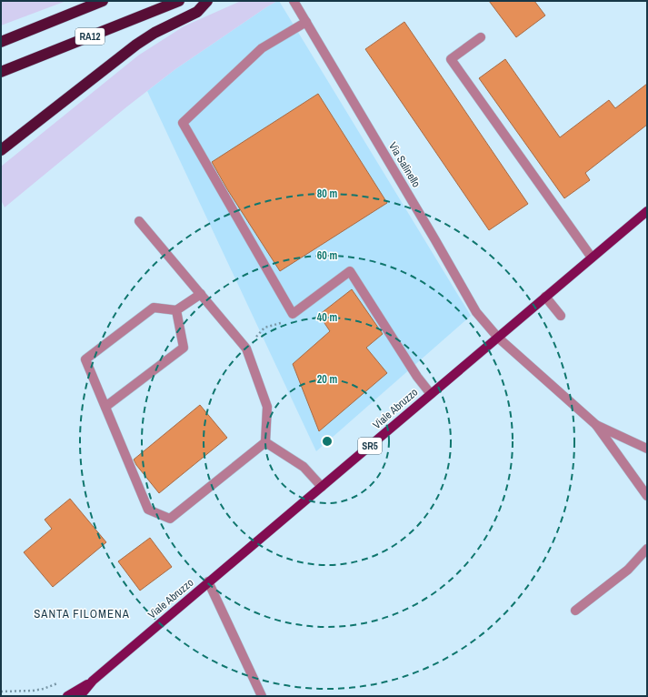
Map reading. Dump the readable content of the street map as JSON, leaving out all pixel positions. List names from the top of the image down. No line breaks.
{"streets":{"highway":["RA12"],"main road":["Viale Abruzzo","SR5"],"street":["Via Salinello"]},"crossings":[["Via Salinello","Viale Abruzzo"]],"districts":["SANTA FILOMENA"],"rings":["80 m","60 m","40 m","20 m"]}
